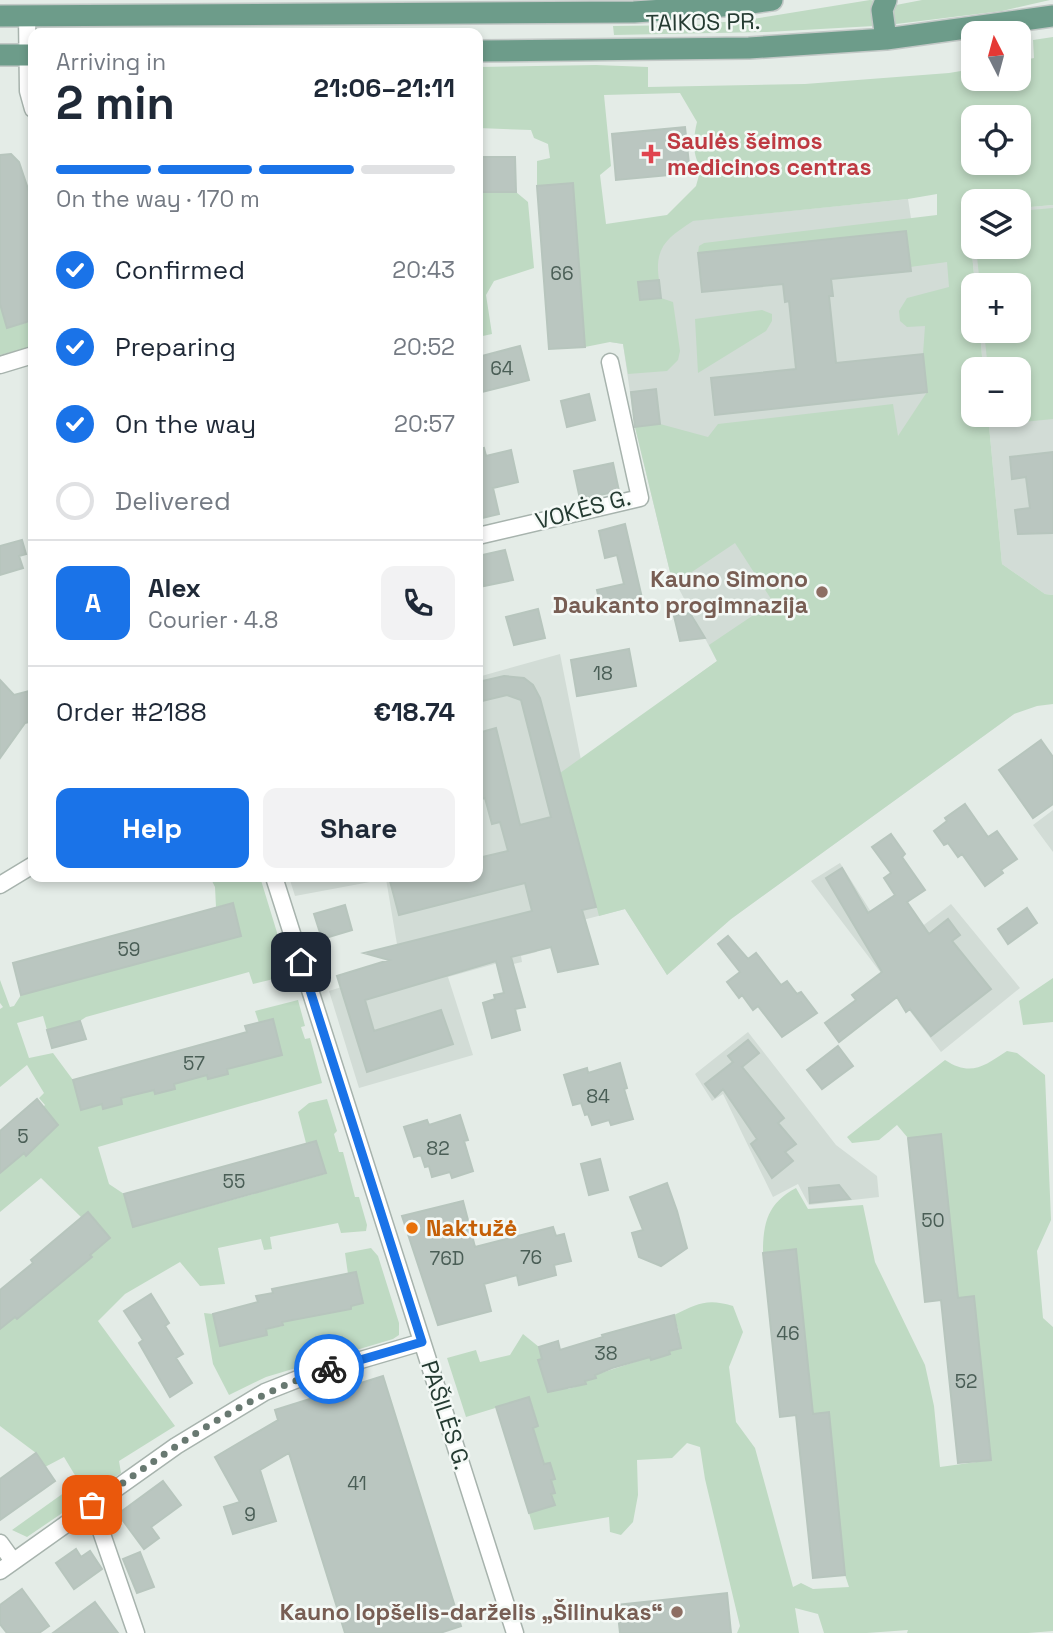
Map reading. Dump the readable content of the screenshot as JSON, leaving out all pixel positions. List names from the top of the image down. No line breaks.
{"streets":{"main road":["TAIKOS PR."],"street":["VOKĖS G.","PAŠILĖS G."]},"places":{"health":["Saulės šeimos medicinos centras"],"other":["Kauno Simono Daukanto progimnazija","Naktužė","Kauno lopšelis-darželis „Šilinukas“"]},"house_numbers":["66","64","18","59","57","84","5","82","55","50","76","76D","46","38","52","41","9"],"north":"top","page":{"map_buttons":["+","−"],"heading":["2 min","Arriving in","21:06–21:11"],"panel":["Alex","Courier · 4.8","Order #2188","€18.74"],"bar":"On the way · 170 m","list":[["Confirmed","20:43"],["Preparing","20:52"],["On the way","20:57"],"Delivered"],"round":"A","buttons":["Help","Share"]}}
